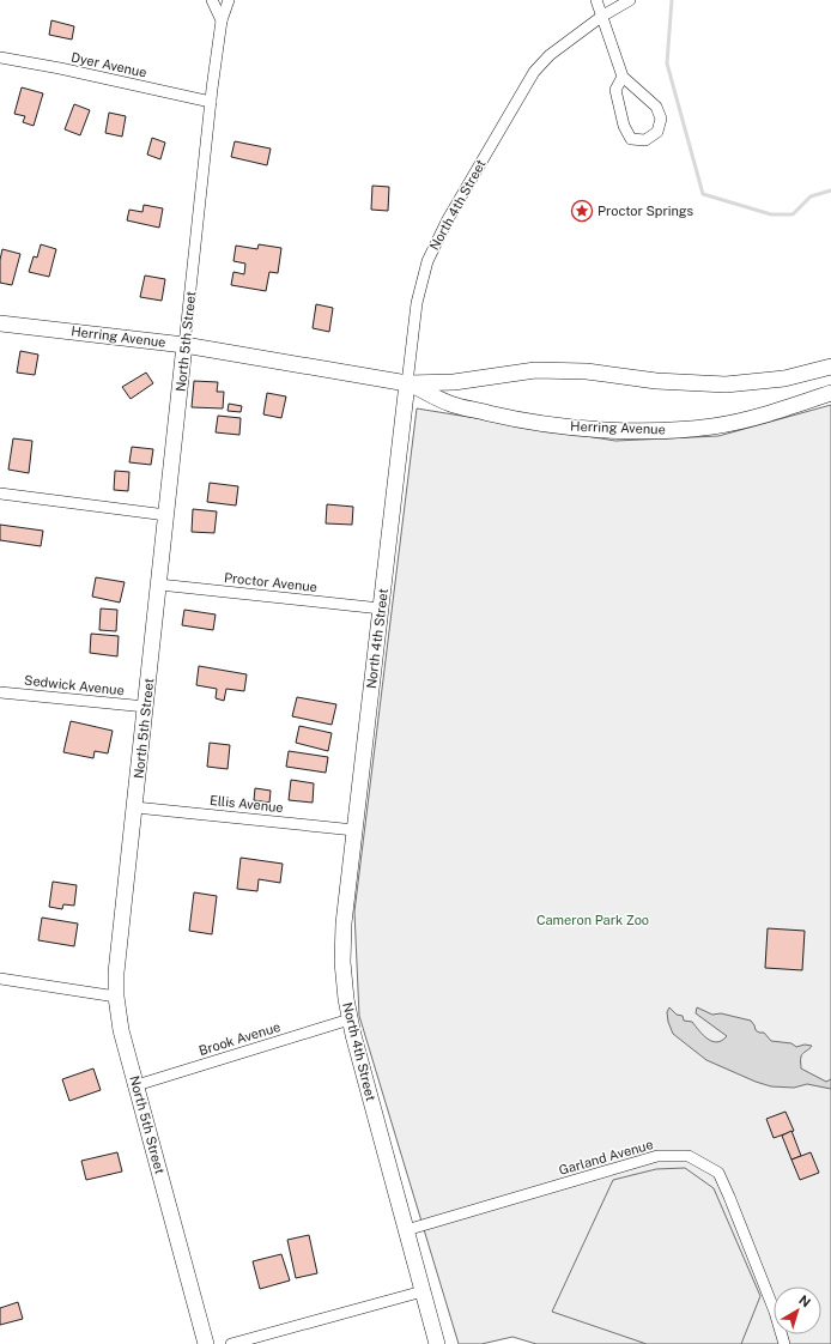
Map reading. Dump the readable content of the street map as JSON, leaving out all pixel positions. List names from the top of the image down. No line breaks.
{"streets":{"main road":["North 4th Street","Herring Avenue","North 5th Street"],"street":["Dyer Avenue","Proctor Avenue","Sedwick Avenue","Ellis Avenue","Brook Avenue","Garland Avenue"]},"crossings":[["Dyer Avenue","North 5th Street"],["North 4th Street","Herring Avenue"],["North 4th Street","Proctor Avenue"],["North 4th Street","Ellis Avenue"],["North 4th Street","Brook Avenue"],["North 4th Street","Garland Avenue"],["Herring Avenue","North 5th Street"],["North 5th Street","Proctor Avenue"],["North 5th Street","Sedwick Avenue"],["North 5th Street","Ellis Avenue"],["North 5th Street","Brook Avenue"]],"parks":["Cameron Park Zoo"],"places":{"place":["Proctor Springs"]},"north":"top right"}
